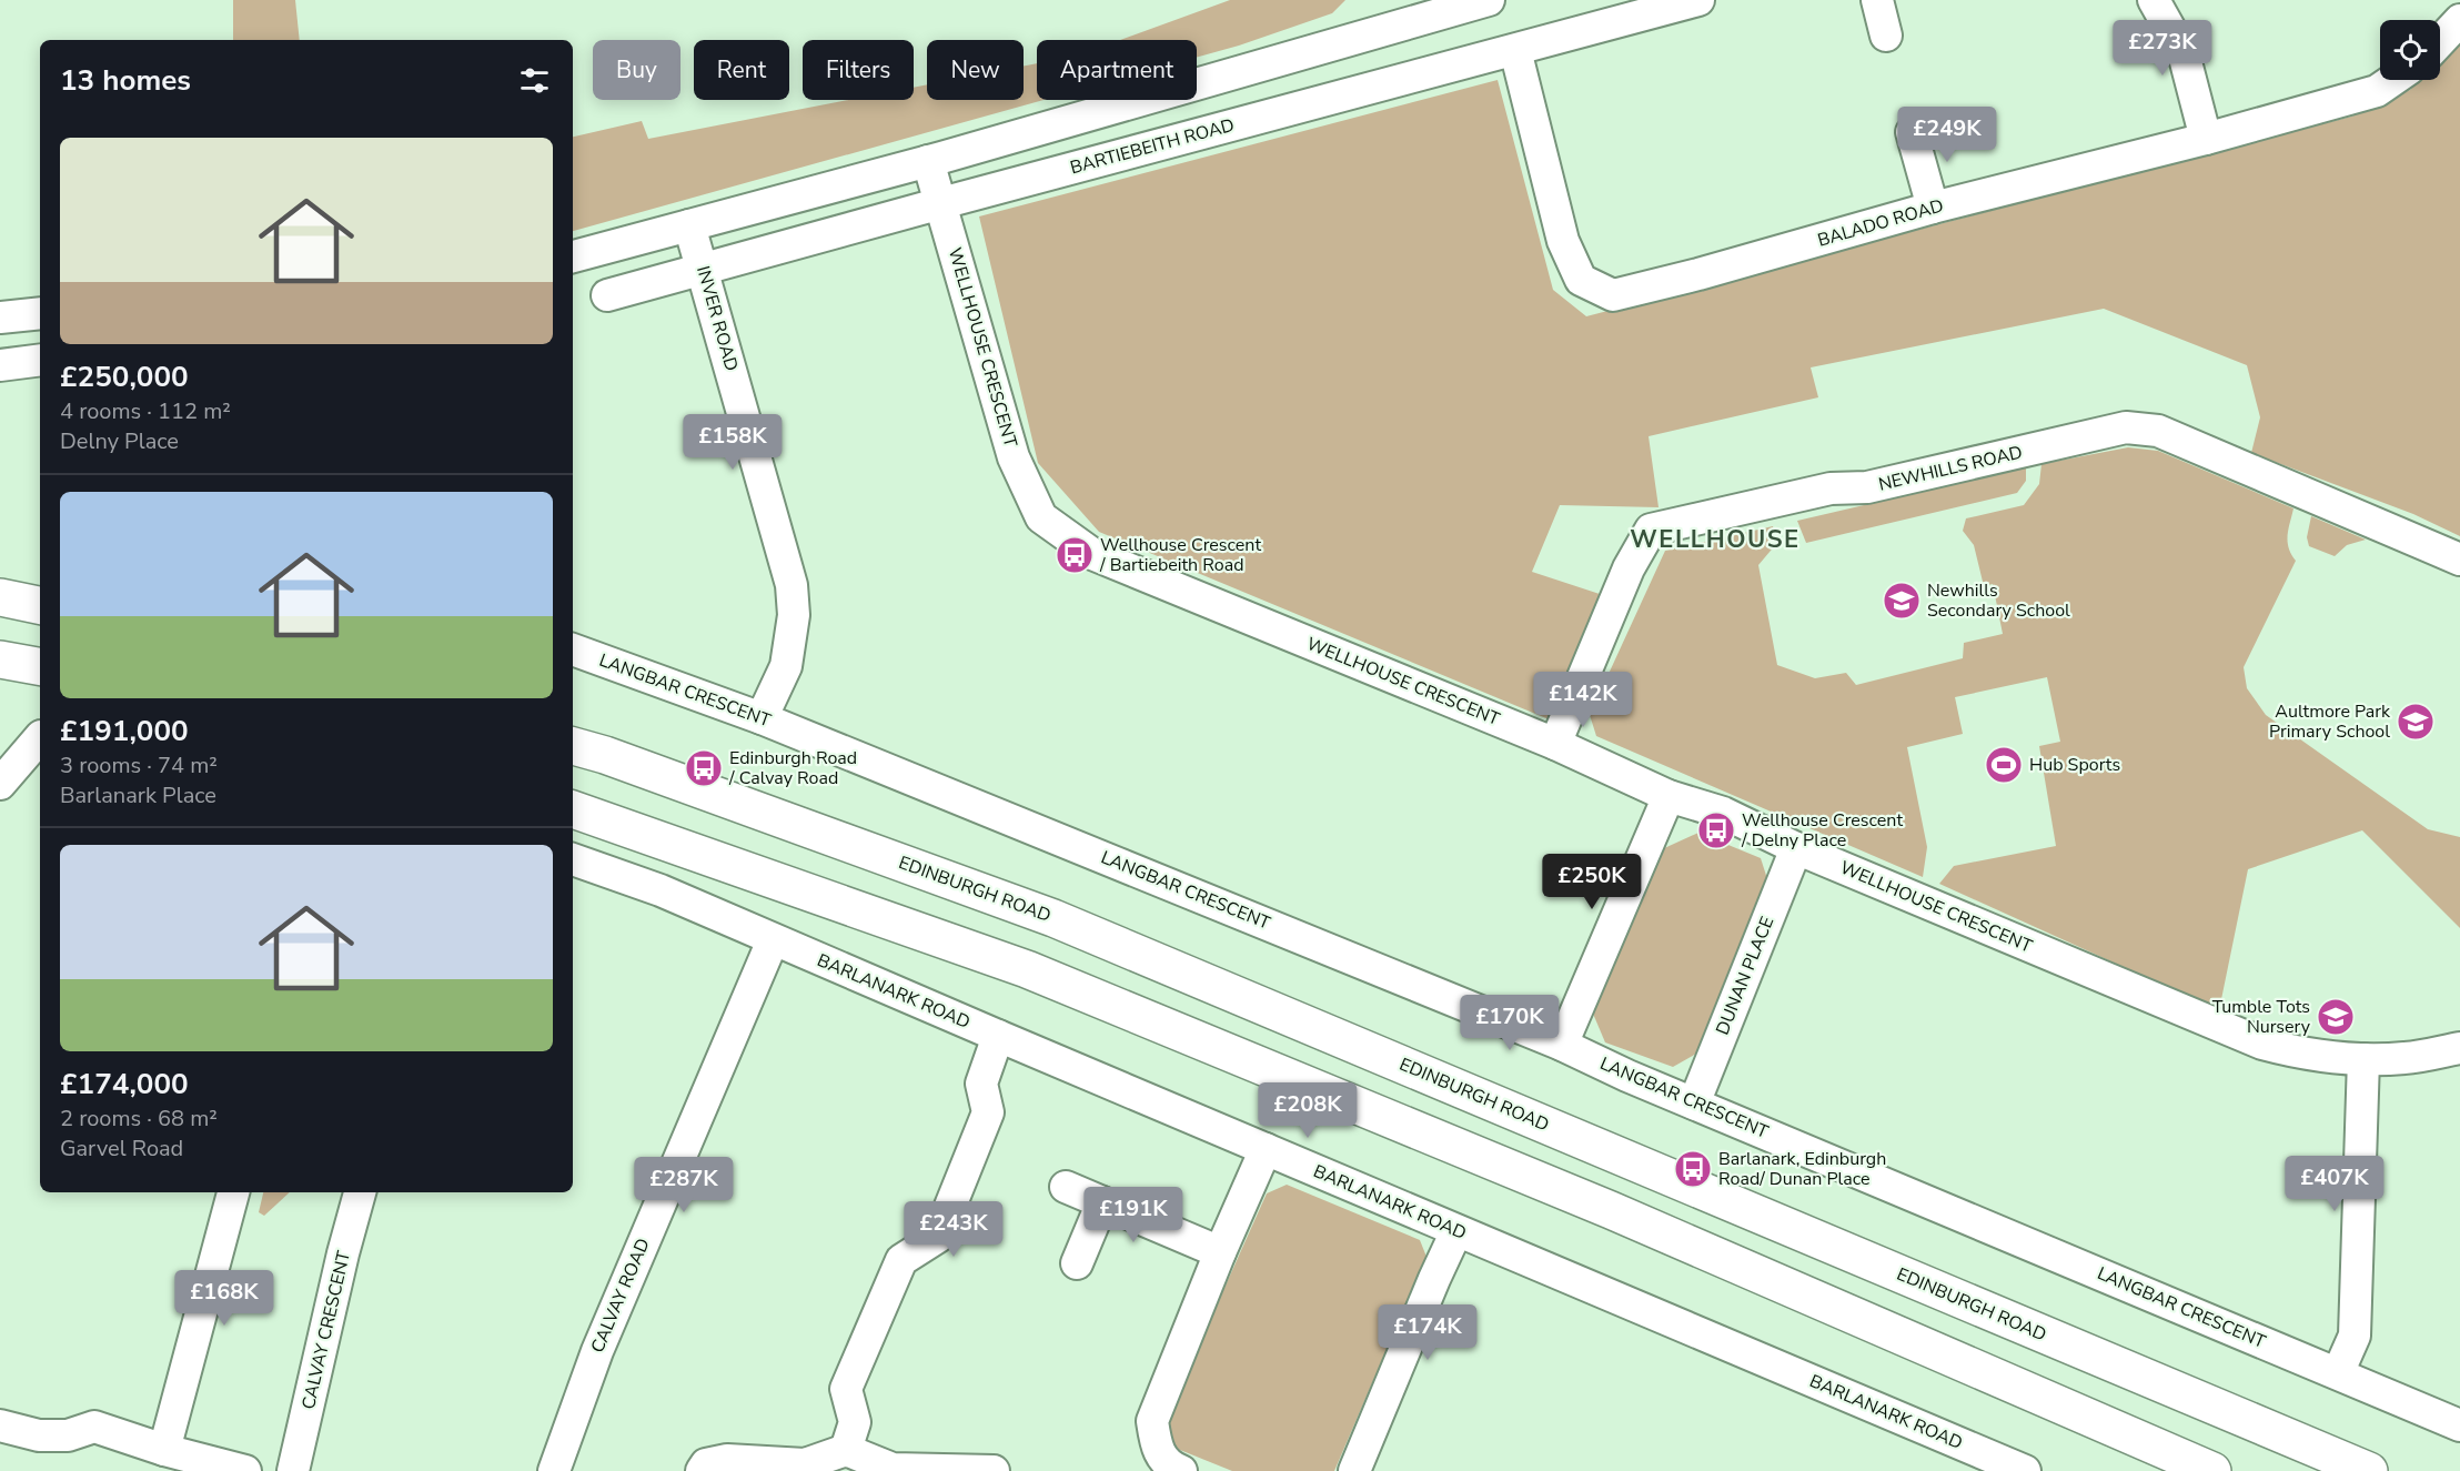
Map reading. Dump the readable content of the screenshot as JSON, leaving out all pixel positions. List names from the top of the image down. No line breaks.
{"streets":{"main road":["EDINBURGH ROAD"],"street":["BARTIEBEITH ROAD","BALADO ROAD","INVER ROAD","WELLHOUSE CRESCENT","NEWHILLS ROAD","LANGBAR CRESCENT","DUNAN PLACE","BARLANARK ROAD","CALVAY ROAD","CALVAY CRESCENT"]},"crossings":[["BARTIEBEITH ROAD","BALADO ROAD"],["BARTIEBEITH ROAD","INVER ROAD"],["BARTIEBEITH ROAD","WELLHOUSE CRESCENT"],["INVER ROAD","LANGBAR CRESCENT"],["WELLHOUSE CRESCENT","NEWHILLS ROAD"],["WELLHOUSE CRESCENT","DUNAN PLACE"],["LANGBAR CRESCENT","DUNAN PLACE"],["BARLANARK ROAD","CALVAY ROAD"]],"districts":["WELLHOUSE"],"places":{"bus stop":["Wellhouse Crescent / Bartiebeith Road","Edinburgh Road / Calvay Road","Wellhouse Crescent / Delny Place","Barlanark, Edinburgh Road/ Dunan Place"],"school or university":["Newhills Secondary School","Aultmore Park Primary School","Tumble Tots Nursery"],"sports":["Hub Sports"]},"page":{"price":["£273K","£249K","£158K","£142K","£250K","£170K","£208K","£407K","£287K","£191K","£243K","£168K","£174K"],"chip":["Buy","Rent","Filters","New","Apartment"],"heading":"13 homes","list":[{"name":"£250,000","note":"4 rooms · 112 m² · Delny Place"},{"name":"£191,000","note":"3 rooms · 74 m² · Barlanark Place"},{"name":"£174,000","note":"2 rooms · 68 m² · Garvel Road"}]}}
